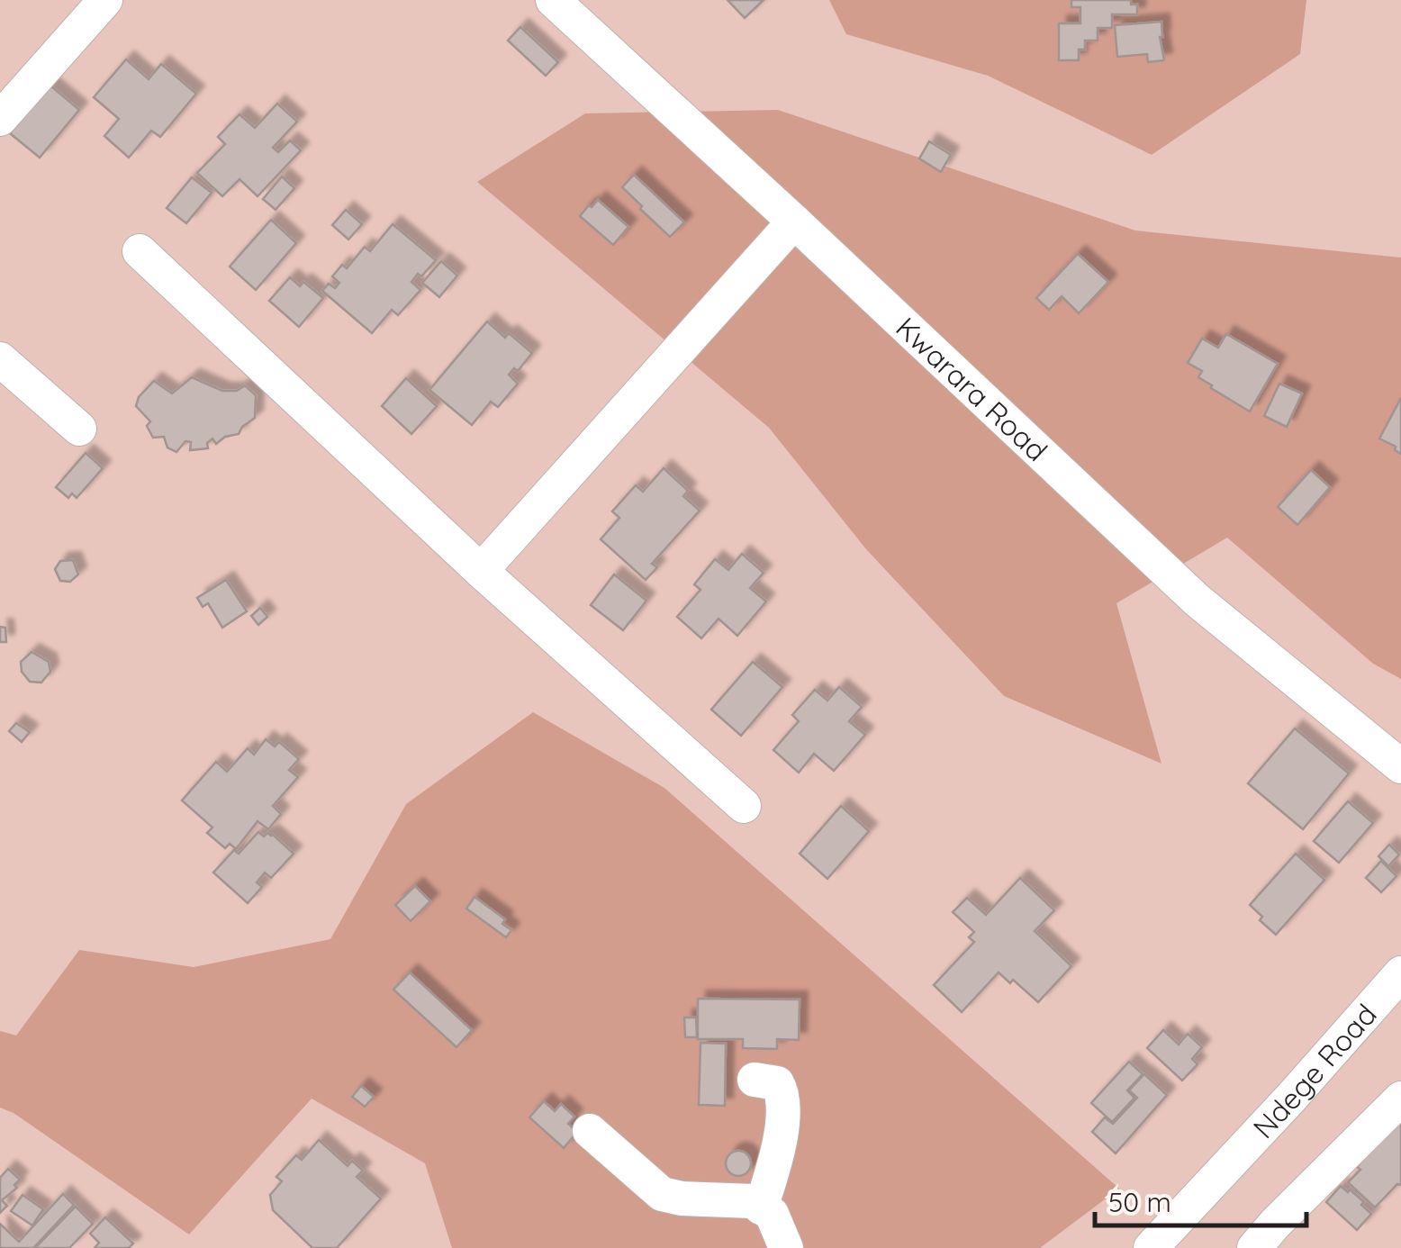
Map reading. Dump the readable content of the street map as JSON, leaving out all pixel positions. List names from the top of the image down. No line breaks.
{"streets":{"street":["Kwarara Road","Ndege Road"]},"scale_bar":"50 m"}
